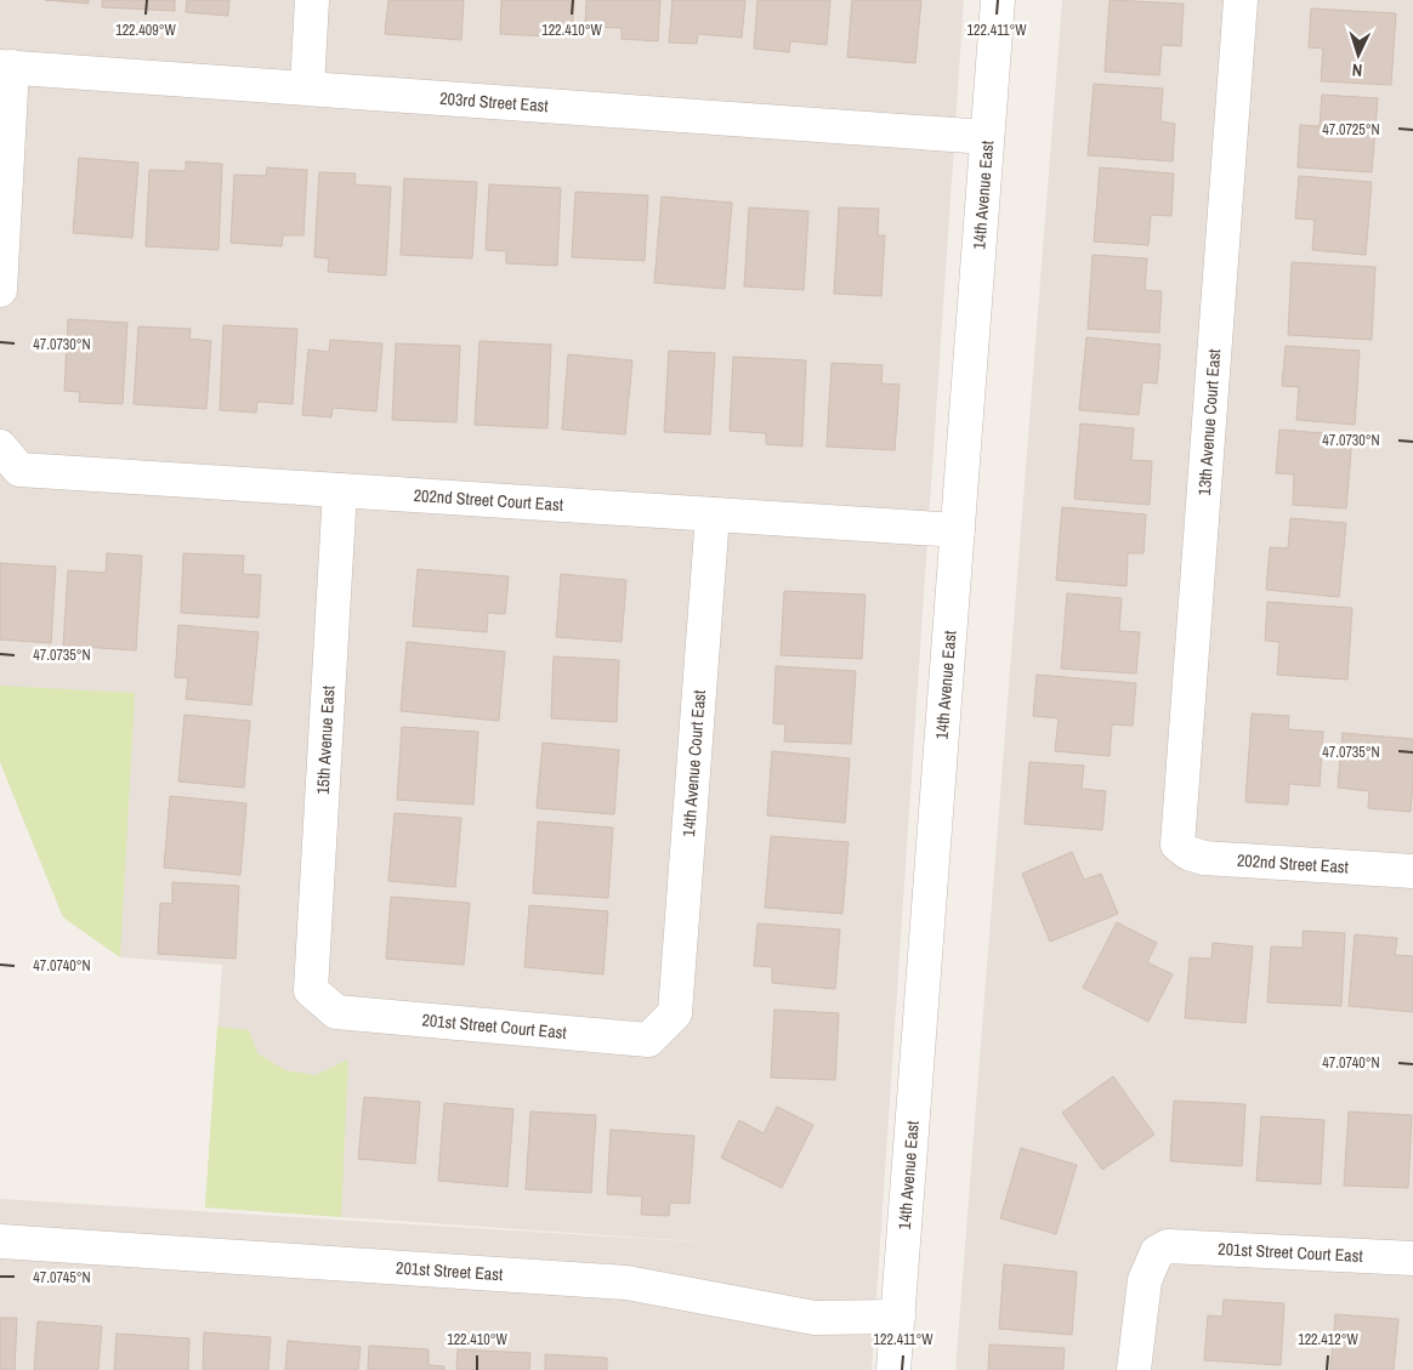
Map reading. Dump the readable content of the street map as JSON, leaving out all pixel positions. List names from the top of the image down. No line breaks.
{"streets":{"street":["203rd Street East","14th Avenue East","13th Avenue Court East","202nd Street Court East","15th Avenue East","14th Avenue Court East","202nd Street East","201st Street Court East","201st Street East"]},"crossings":[["203rd Street East","14th Avenue East"],["14th Avenue East","202nd Street Court East"],["14th Avenue East","201st Street East"],["13th Avenue Court East","202nd Street East"],["202nd Street Court East","15th Avenue East"],["202nd Street Court East","14th Avenue Court East"],["15th Avenue East","201st Street Court East"],["14th Avenue Court East","201st Street Court East"]],"north":"bottom","coordinates":["122.409°W","122.410°W","122.411°W","47.0725°N","47.0730°N","47.0735°N","47.0740°N","47.0745°N","122.412°W"]}
